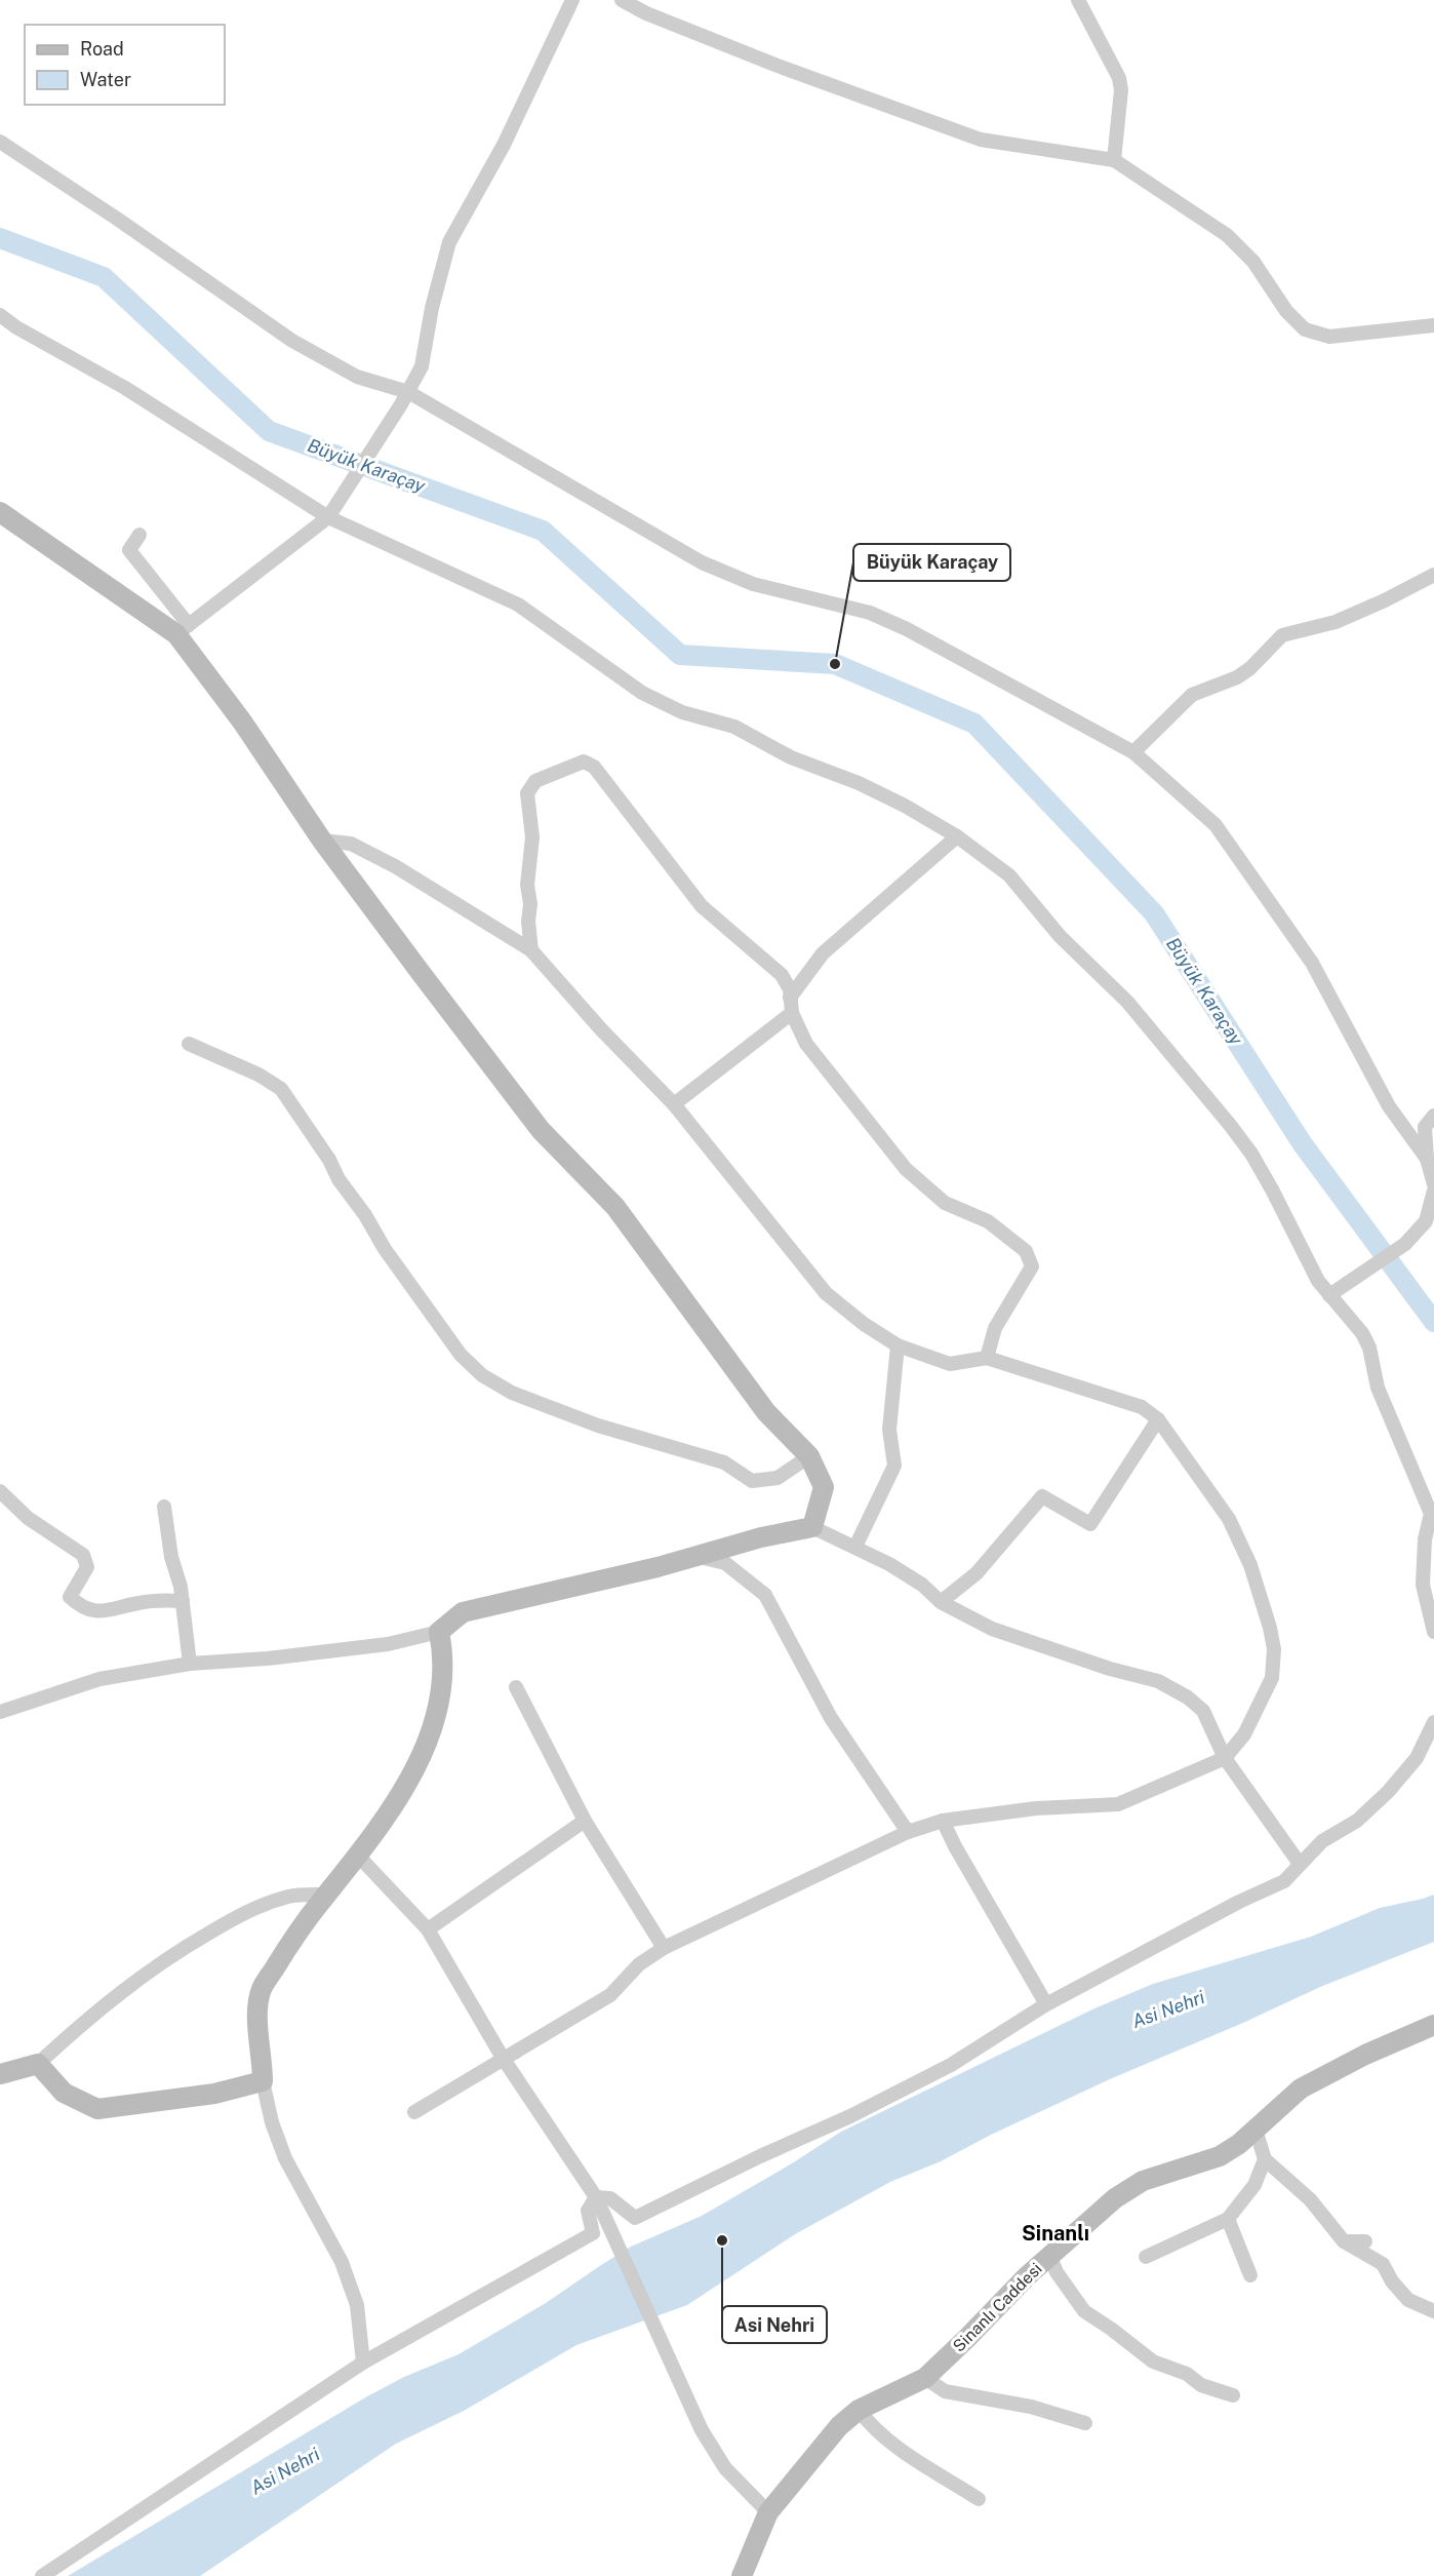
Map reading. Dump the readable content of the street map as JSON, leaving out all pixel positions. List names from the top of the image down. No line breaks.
{"streets":{"street":["Sinanlı Caddesi"]},"districts":["Sinanlı"],"water":["Büyük Karaçay","Asi Nehri"],"places":["Büyük Karaçay","Asi Nehri"],"legend":["Road","Water"]}
